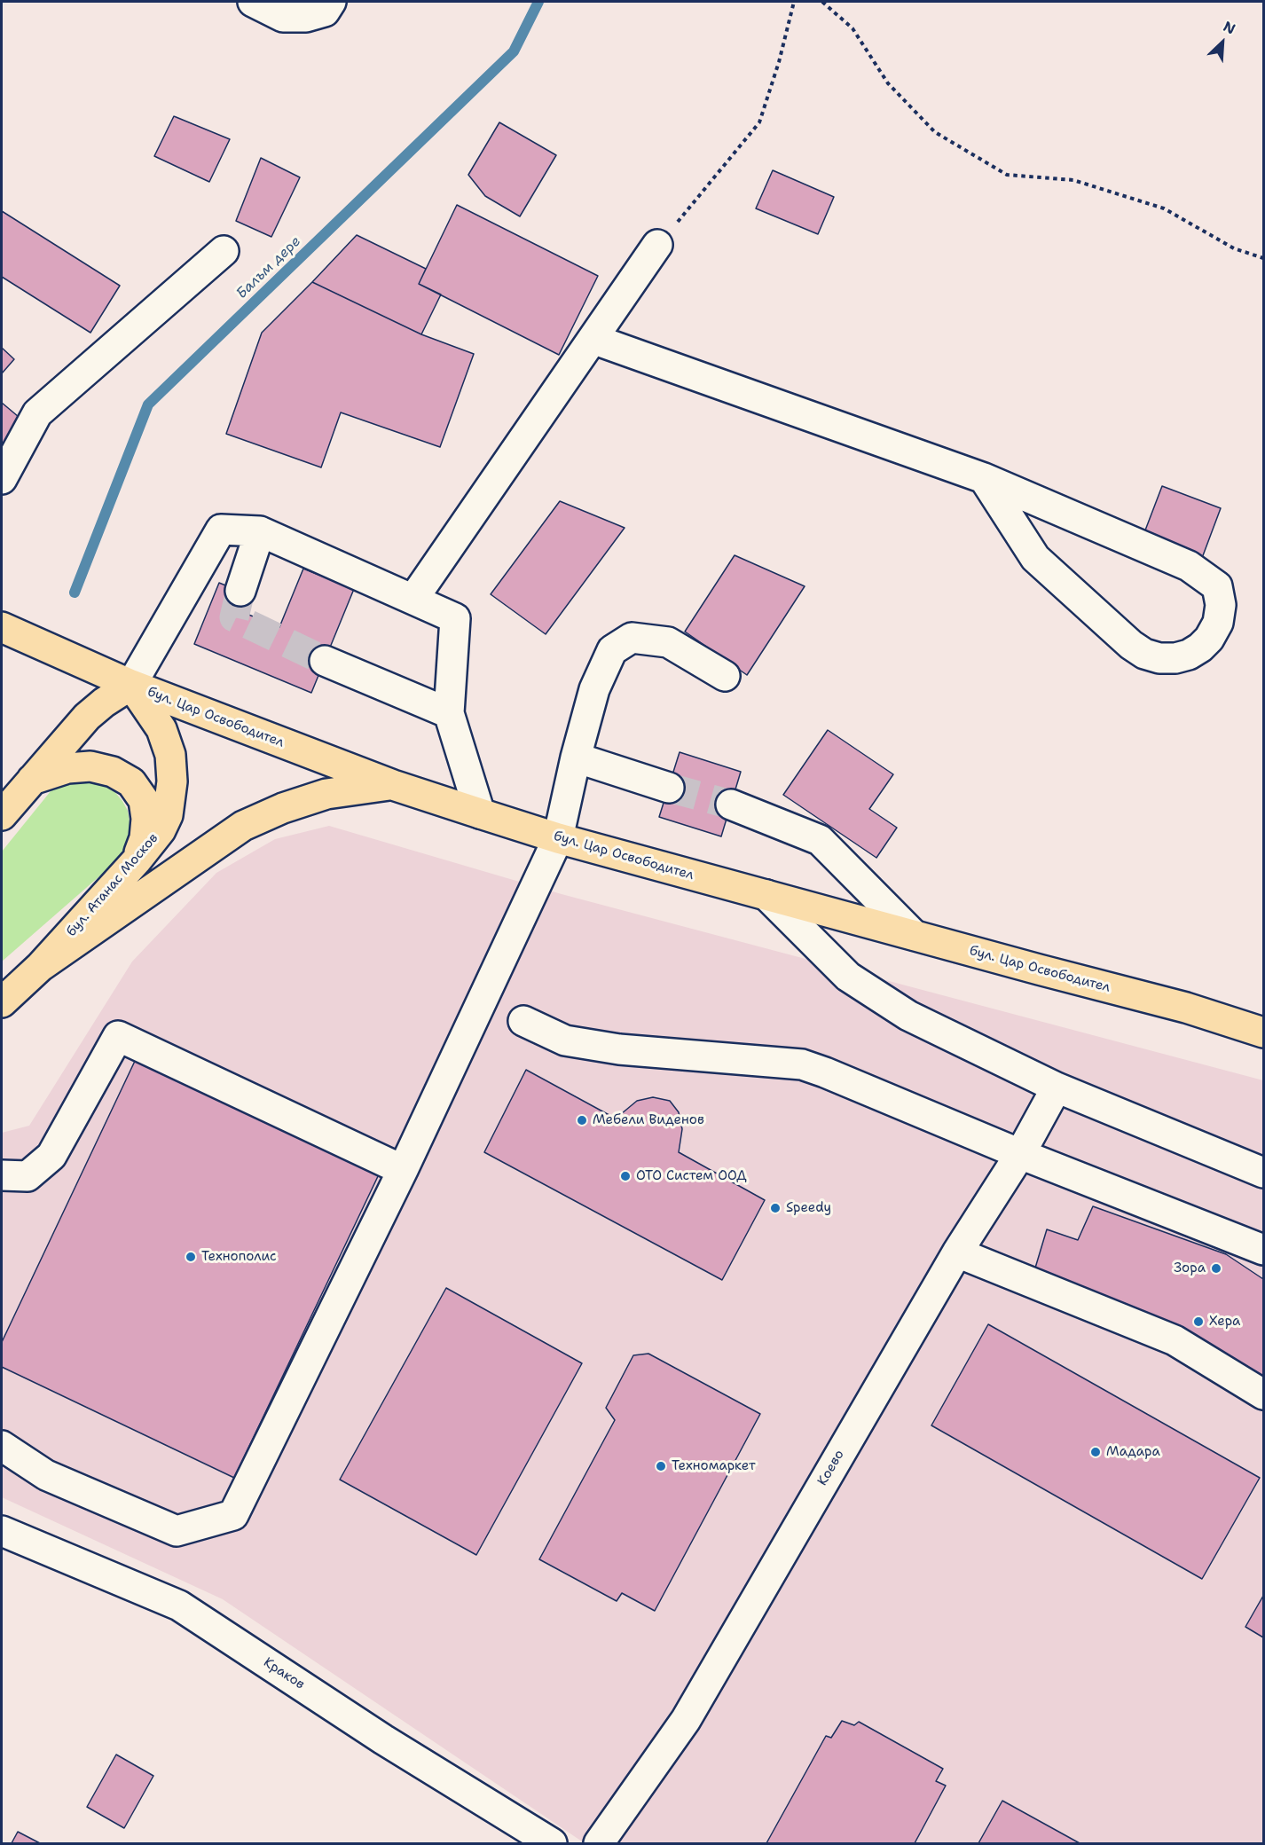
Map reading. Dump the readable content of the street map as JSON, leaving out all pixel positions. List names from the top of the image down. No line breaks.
{"streets":{"main road":["бул. Цар Освободител","бул. Атанас Москов"],"street":["Коево","Краков"]},"crossings":[["бул. Цар Освободител","бул. Атанас Москов"]],"water":["Балъм дере"],"places":["Мебели Виденов","ОТО Систем ООД","Speedy","Технополис","Зора","Хера","Мадара","Техномаркет"],"north":"top right"}
